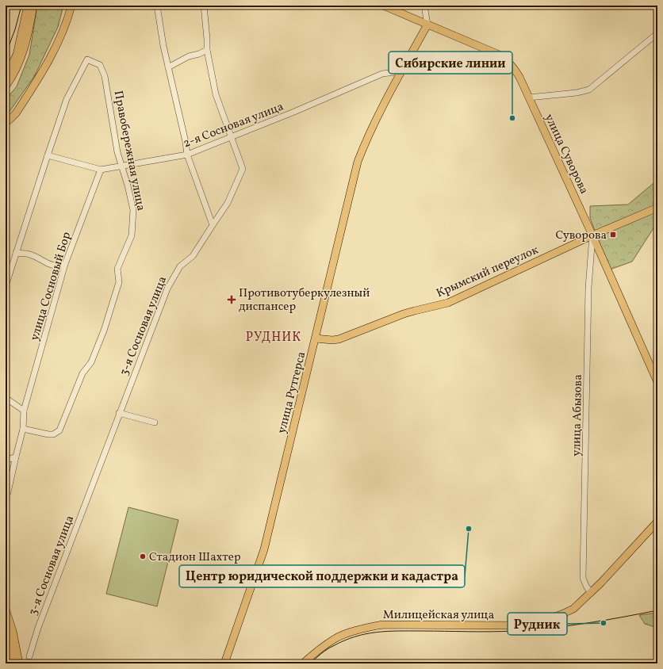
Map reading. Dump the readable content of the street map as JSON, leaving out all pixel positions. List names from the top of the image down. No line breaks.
{"streets":{"main road":["улица Суворова","Крымский переулок","улица Рутгерса","Милицейская улица"],"street":["2-я Сосновая улица","Правобережная улица","улица Сосновый Бор","3-я Сосновая улица","улица Абызова"]},"crossings":[["2-я Сосновая улица","Правобережная улица"],["2-я Сосновая улица","улица Сосновый Бор"],["2-я Сосновая улица","3-я Сосновая улица"],["2-я Сосновая улица","улица Рутгерса"],["Правобережная улица","улица Сосновый Бор"],["улица Суворова","Крымский переулок"],["улица Суворова","улица Рутгерса"],["улица Суворова","улица Абызова"],["Крымский переулок","улица Рутгерса"],["Крымский переулок","улица Абызова"],["улица Абызова","Милицейская улица"]],"districts":["РУДНИК"],"places":{"other":["Сибирские линии","Центр юридической поддержки и кадастра","Стадион Шахтер","Рудник"],"transit":["Суворова"],"health":["Противотуберкулезный диспансер"]}}
